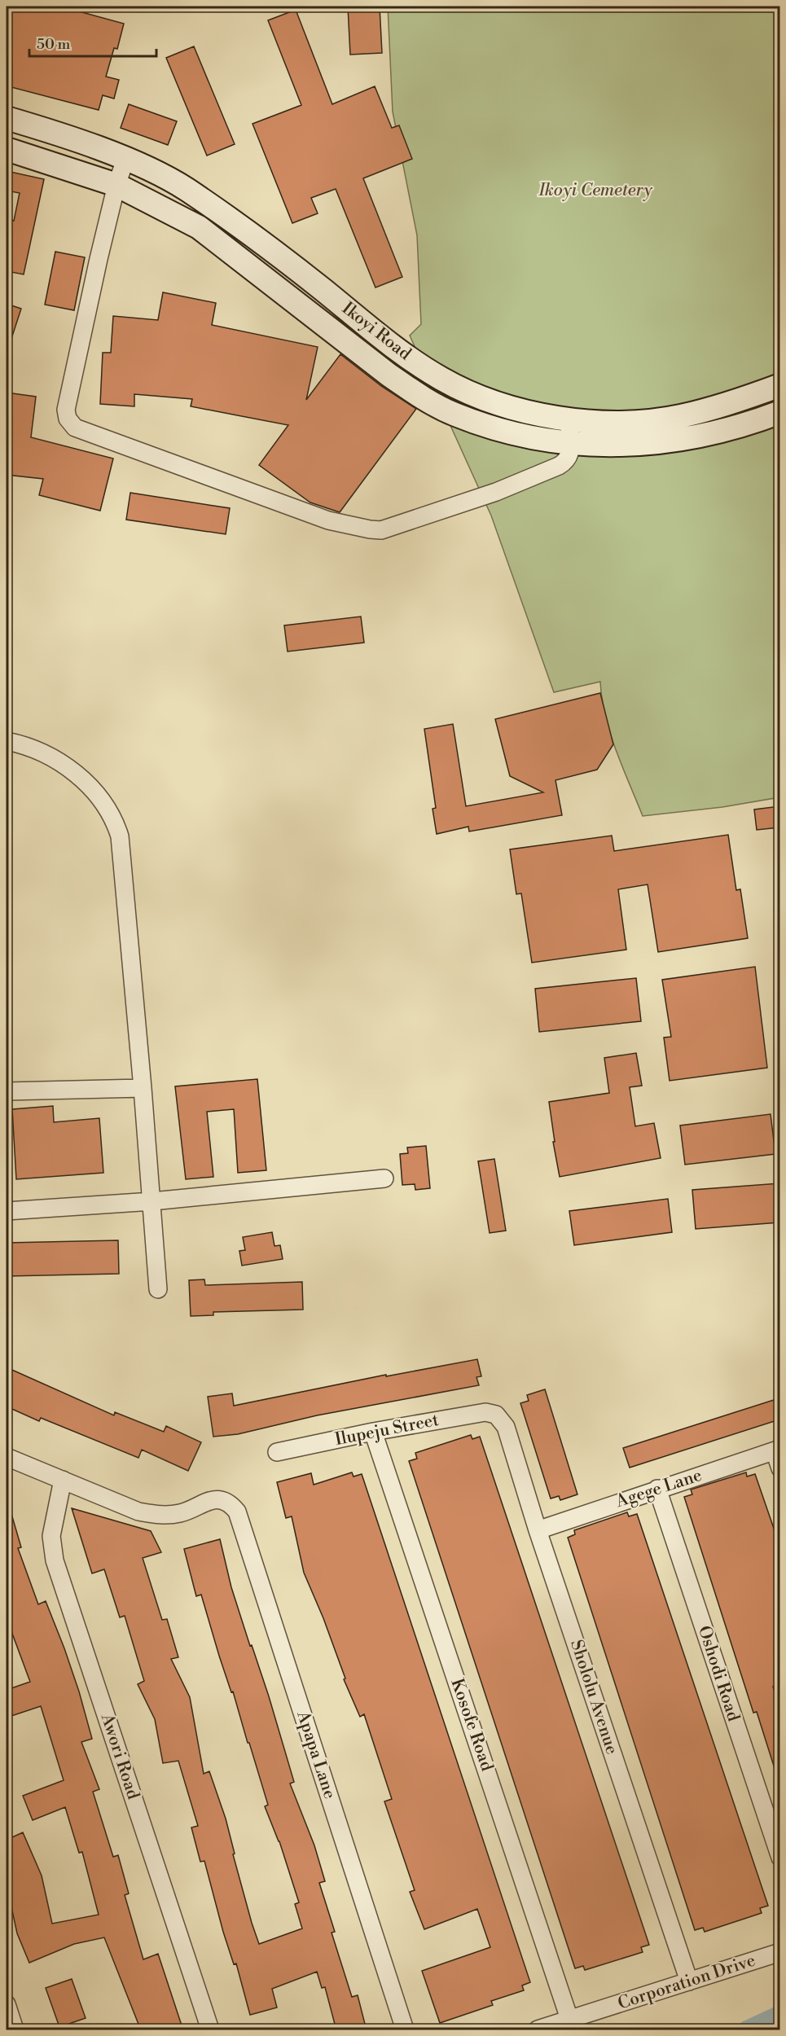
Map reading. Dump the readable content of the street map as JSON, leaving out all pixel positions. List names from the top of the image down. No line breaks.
{"streets":{"main road":["Ikoyi Road"],"street":["Ilupeju Street","Agege Lane","Oshodi Road","Shololu Avenue","Kosofe Road","Apapa Lane","Awori Road","Corporation Drive"]},"crossings":[["Ilupeju Street","Shololu Avenue"],["Ilupeju Street","Kosofe Road"],["Agege Lane","Oshodi Road"],["Agege Lane","Shololu Avenue"],["Shololu Avenue","Corporation Drive"],["Kosofe Road","Corporation Drive"],["Apapa Lane","Awori Road"]],"parks":["Ikoyi Cemetery"],"scale_bar":"50 m"}
